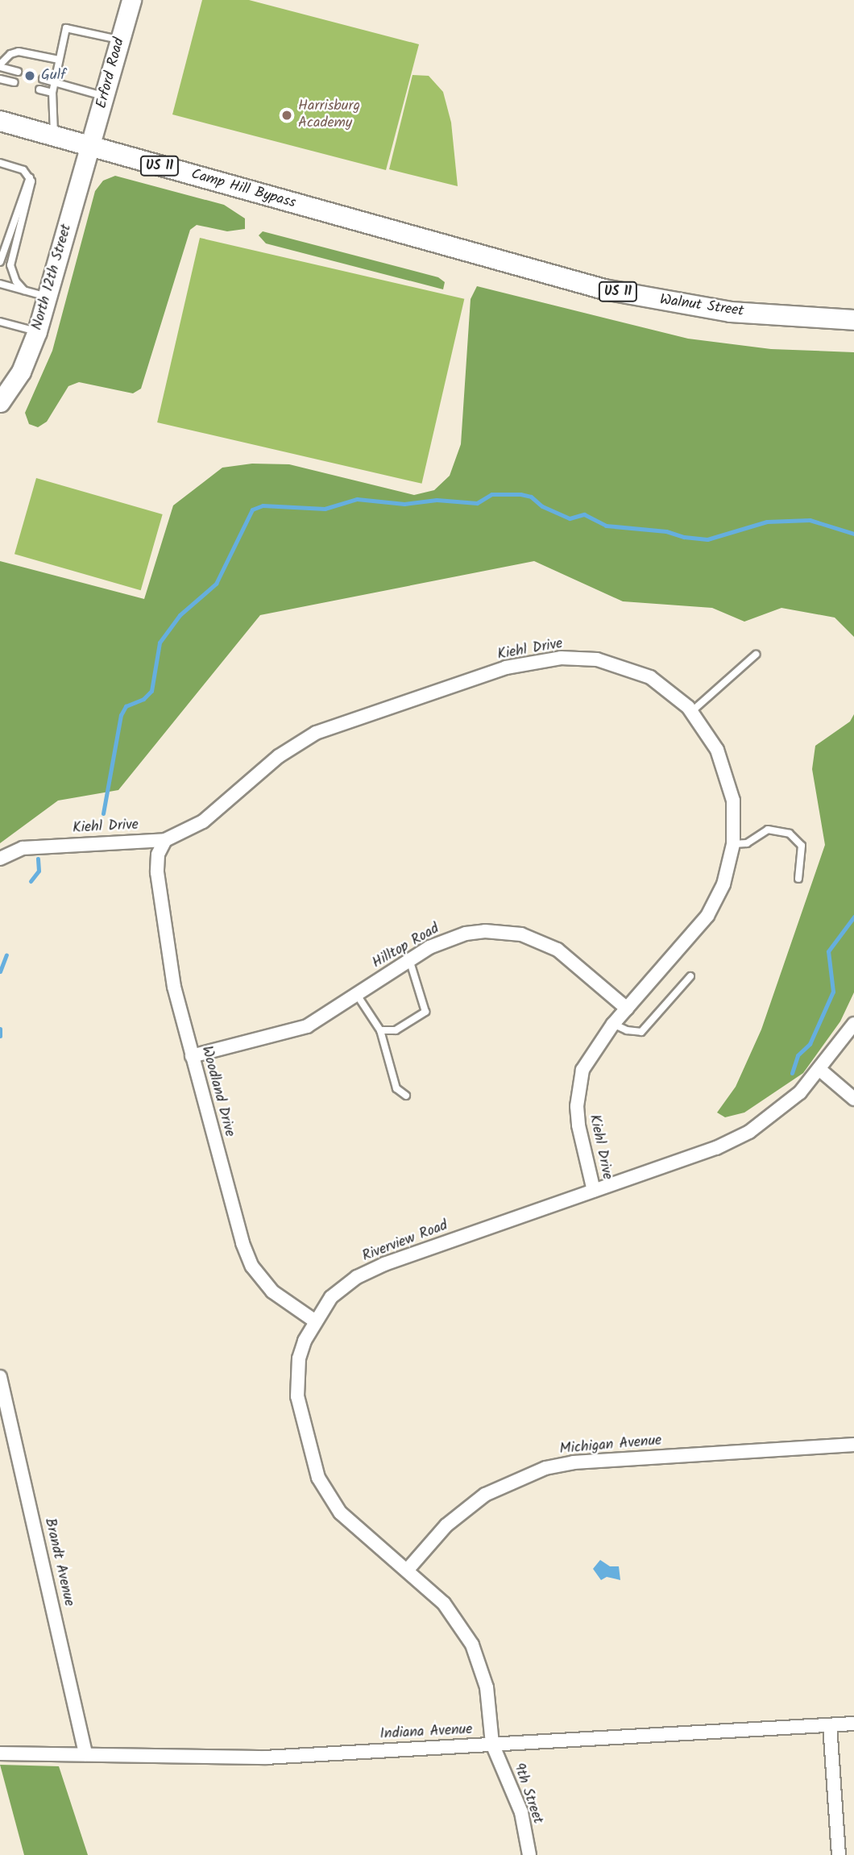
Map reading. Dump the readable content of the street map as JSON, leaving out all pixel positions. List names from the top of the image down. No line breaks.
{"streets":{"main road":["Erford Road","US 11","Camp Hill Bypass","North 12th Street","Walnut Street"],"street":["Kiehl Drive","Hilltop Road","Woodland Drive","Riverview Road","Michigan Avenue","Brandt Avenue","Indiana Avenue","9th Street"]},"crossings":[["Erford Road","Camp Hill Bypass"],["Erford Road","North 12th Street"],["Camp Hill Bypass","North 12th Street"],["Camp Hill Bypass","Walnut Street"],["Kiehl Drive","Hilltop Road"],["Kiehl Drive","Woodland Drive"],["Kiehl Drive","Riverview Road"],["Hilltop Road","Woodland Drive"],["Woodland Drive","Riverview Road"],["Riverview Road","Michigan Avenue"],["Riverview Road","Indiana Avenue"],["Riverview Road","9th Street"],["Brandt Avenue","Indiana Avenue"],["Indiana Avenue","9th Street"]],"places":["Gulf","Harrisburg Academy"]}
